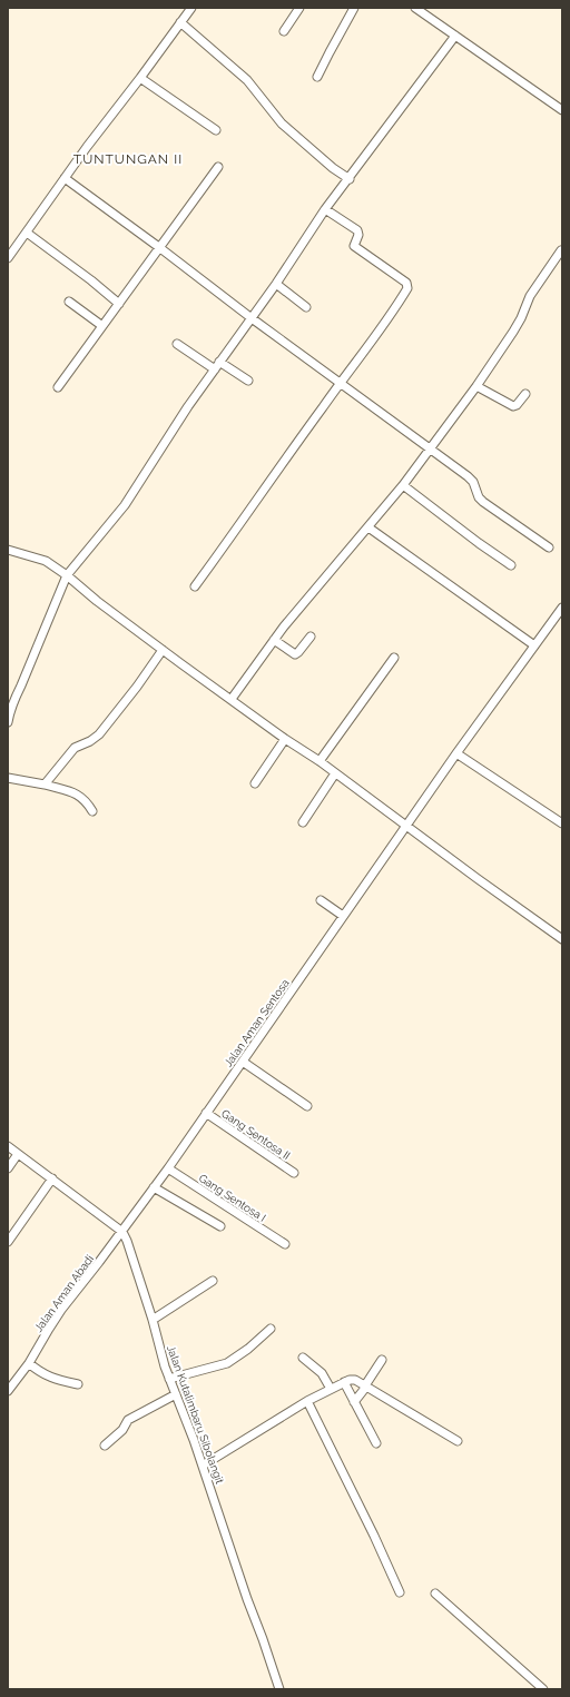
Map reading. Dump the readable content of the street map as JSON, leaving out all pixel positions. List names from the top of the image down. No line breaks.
{"streets":{"street":["Jalan Aman Sentosa","Gang Sentosa II","Gang Sentosa I","Jalan Aman Abadi","Jalan Kutalimbaru Sibolangit"]},"crossings":[["Jalan Aman Sentosa","Gang Sentosa II"],["Jalan Aman Sentosa","Gang Sentosa I"],["Jalan Aman Sentosa","Jalan Aman Abadi"],["Jalan Aman Sentosa","Jalan Kutalimbaru Sibolangit"],["Jalan Aman Abadi","Jalan Kutalimbaru Sibolangit"]],"districts":["TUNTUNGAN II"]}
